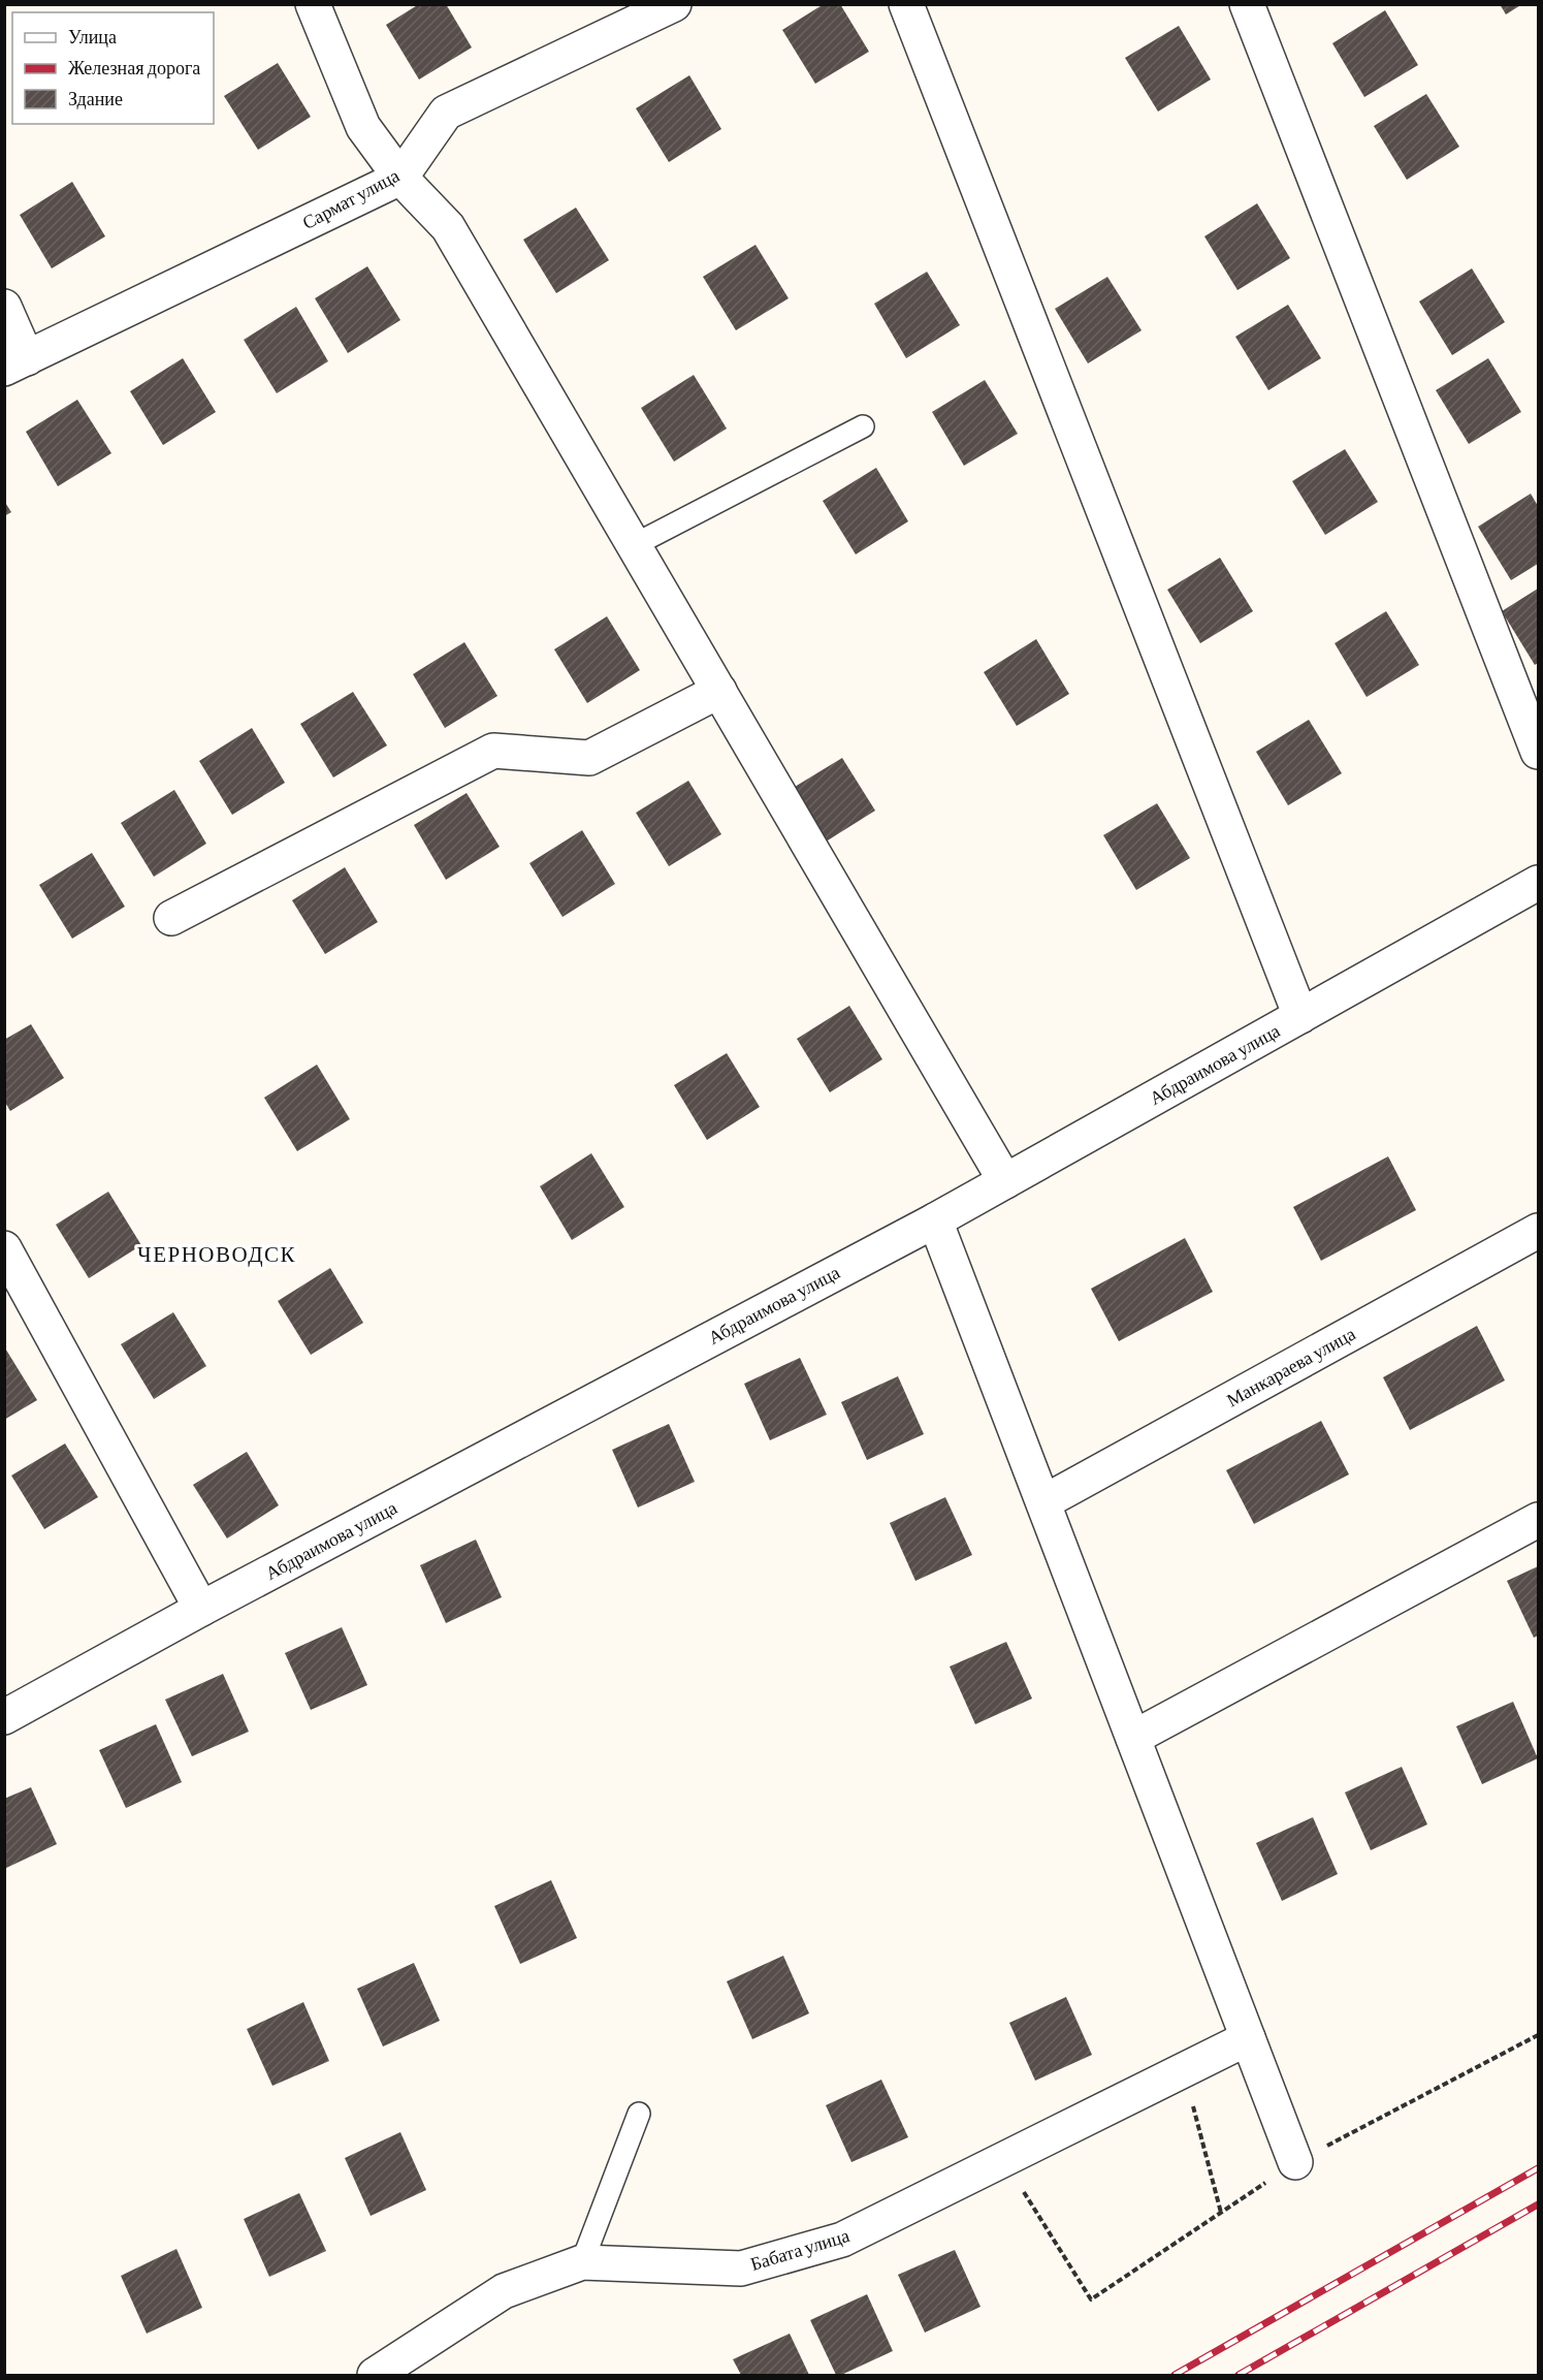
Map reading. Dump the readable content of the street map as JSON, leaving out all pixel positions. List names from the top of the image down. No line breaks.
{"streets":{"street":["Сармат улица","Абдраимова улица","Манкараева улица","Бабата улица"]},"districts":["ЧЕРНОВОДСК"],"legend":["Улица","Железная дорога","Здание"]}
